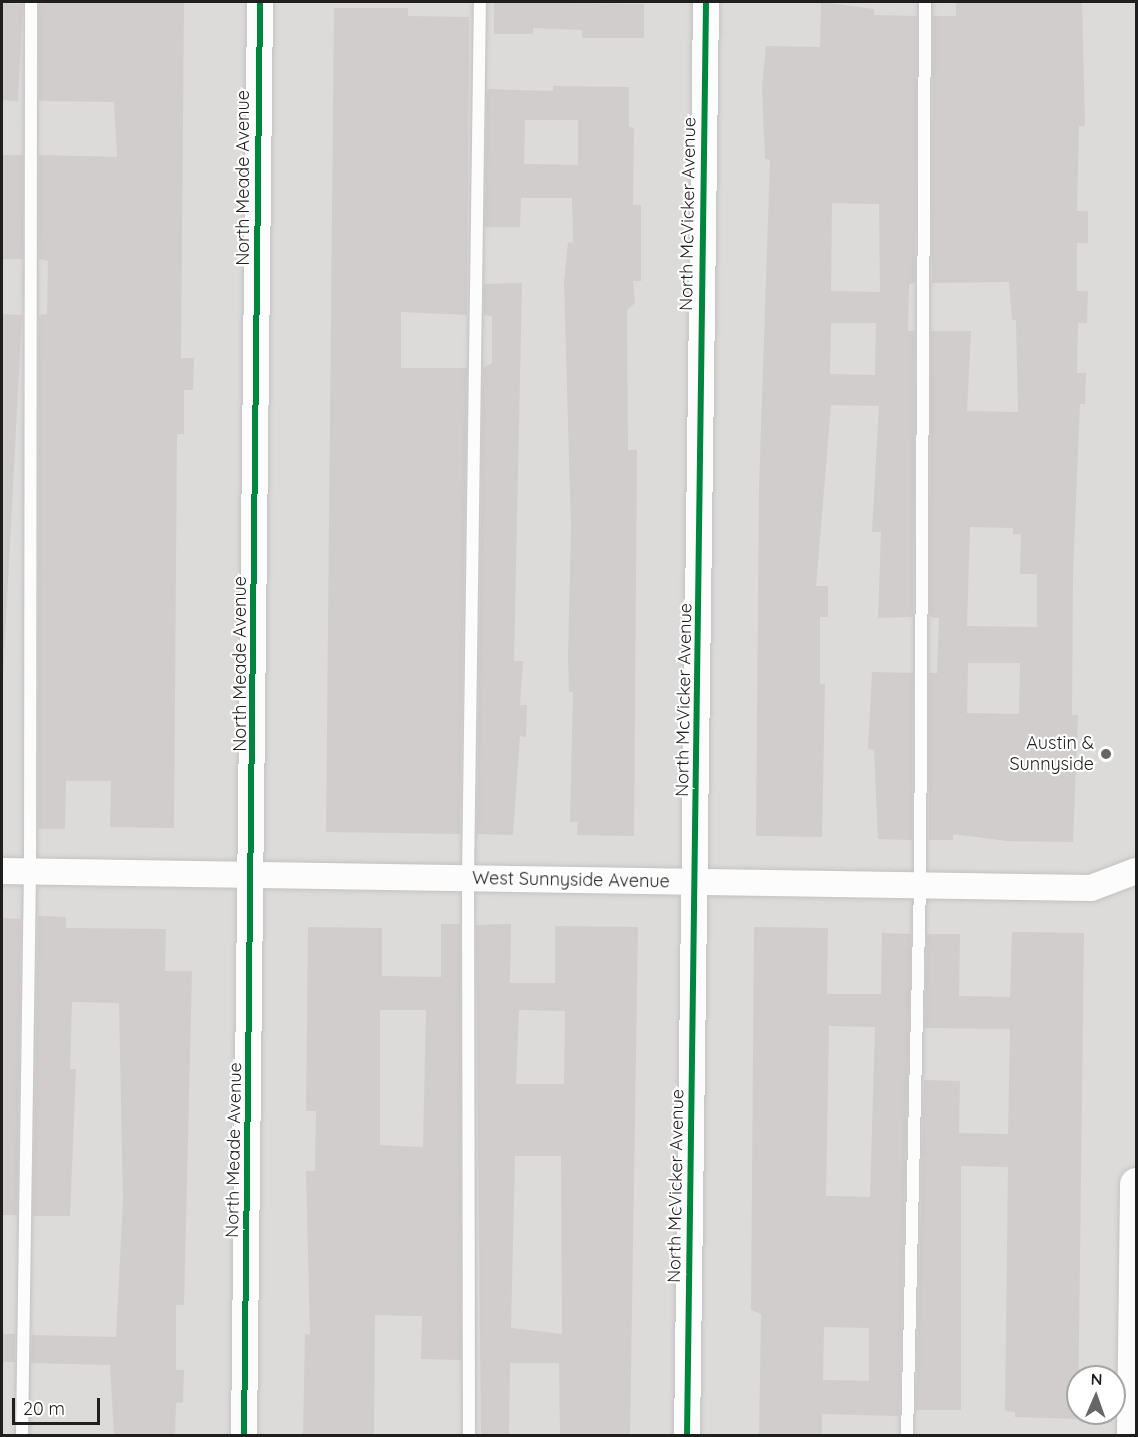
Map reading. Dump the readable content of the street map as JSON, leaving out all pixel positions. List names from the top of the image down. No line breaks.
{"streets":{"street":["North Meade Avenue","North McVicker Avenue","West Sunnyside Avenue"]},"crossings":[["North Meade Avenue","West Sunnyside Avenue"],["North McVicker Avenue","West Sunnyside Avenue"]],"places":["Austin & Sunnyside"],"scale_bar":"20 m","north":"top"}
